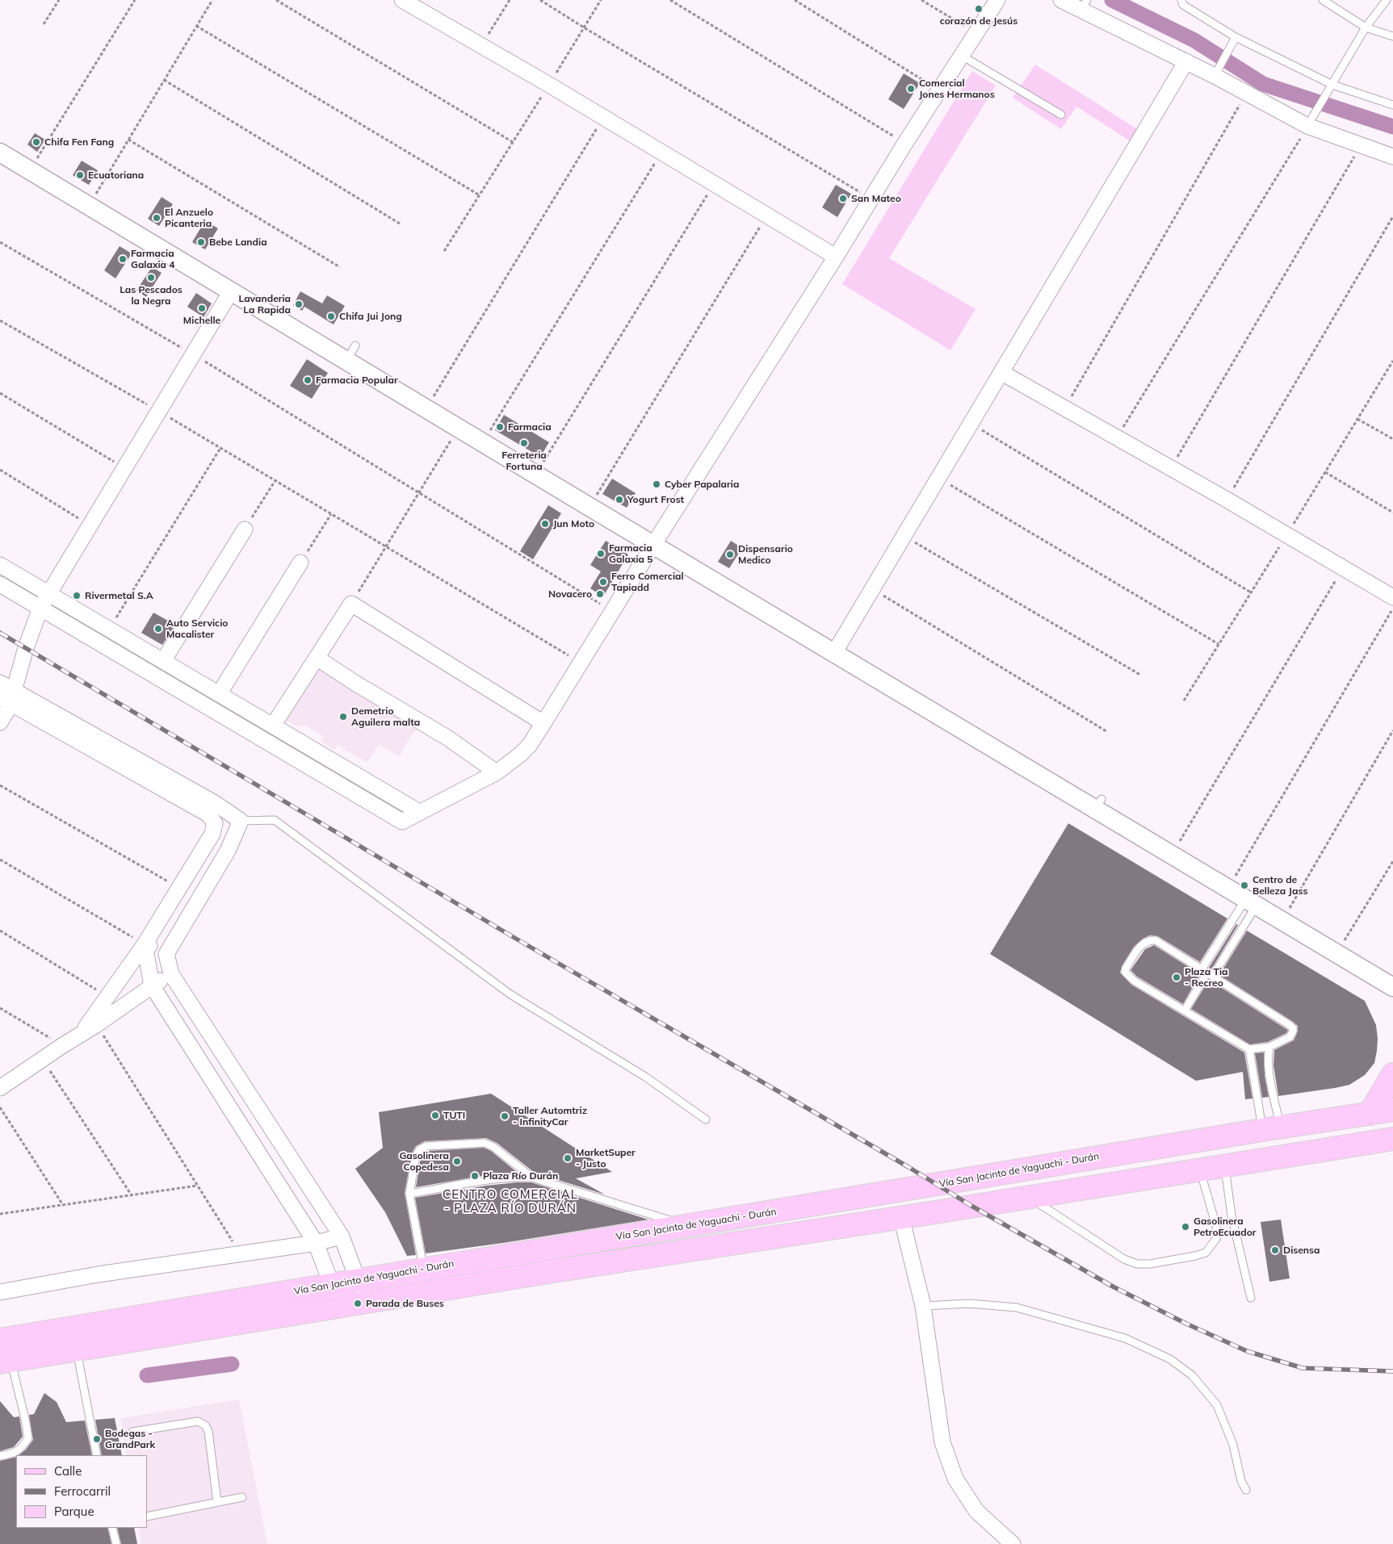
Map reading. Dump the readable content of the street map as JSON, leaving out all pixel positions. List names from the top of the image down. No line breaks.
{"streets":{"main road":["Vía San Jacinto de Yaguachi - Durán"]},"districts":["CENTRO COMERCIAL - PLAZA RÍO DURÁN"],"places":["corazón de Jesús","Comercial Jones Hermanos","Chifa Fen Fang","Ecuatoriana","San Mateo","El Anzuelo Picanteria","Bebe Landia","Farmacia Galaxia 4","Las Pescados la Negra","Lavanderia La Rapida","Michelle","Chifa Jui Jong","Farmacia Popular","Farmacia","Ferreteria Fortuna","Cyber Papalaria","Yogurt Frost","Jun Moto","Farmacia Galaxia 5","Dispensario Medico","Ferro Comercial Tapiadd","Novacero","Rivermetal S.A","Auto Servicio Macalister","Demetrio Aguilera malta","Centro de Belleza Jass","Plaza Tia - Recreo","TUTI","Taller Automtriz - InfinityCar","MarketSuper - Justo","Gasolinera Copedesa","Plaza Río Durán","Gasolinera PetroEcuador","Disensa","Parada de Buses","Bodegas - GrandPark"],"legend":["Calle","Ferrocarril","Parque"]}
